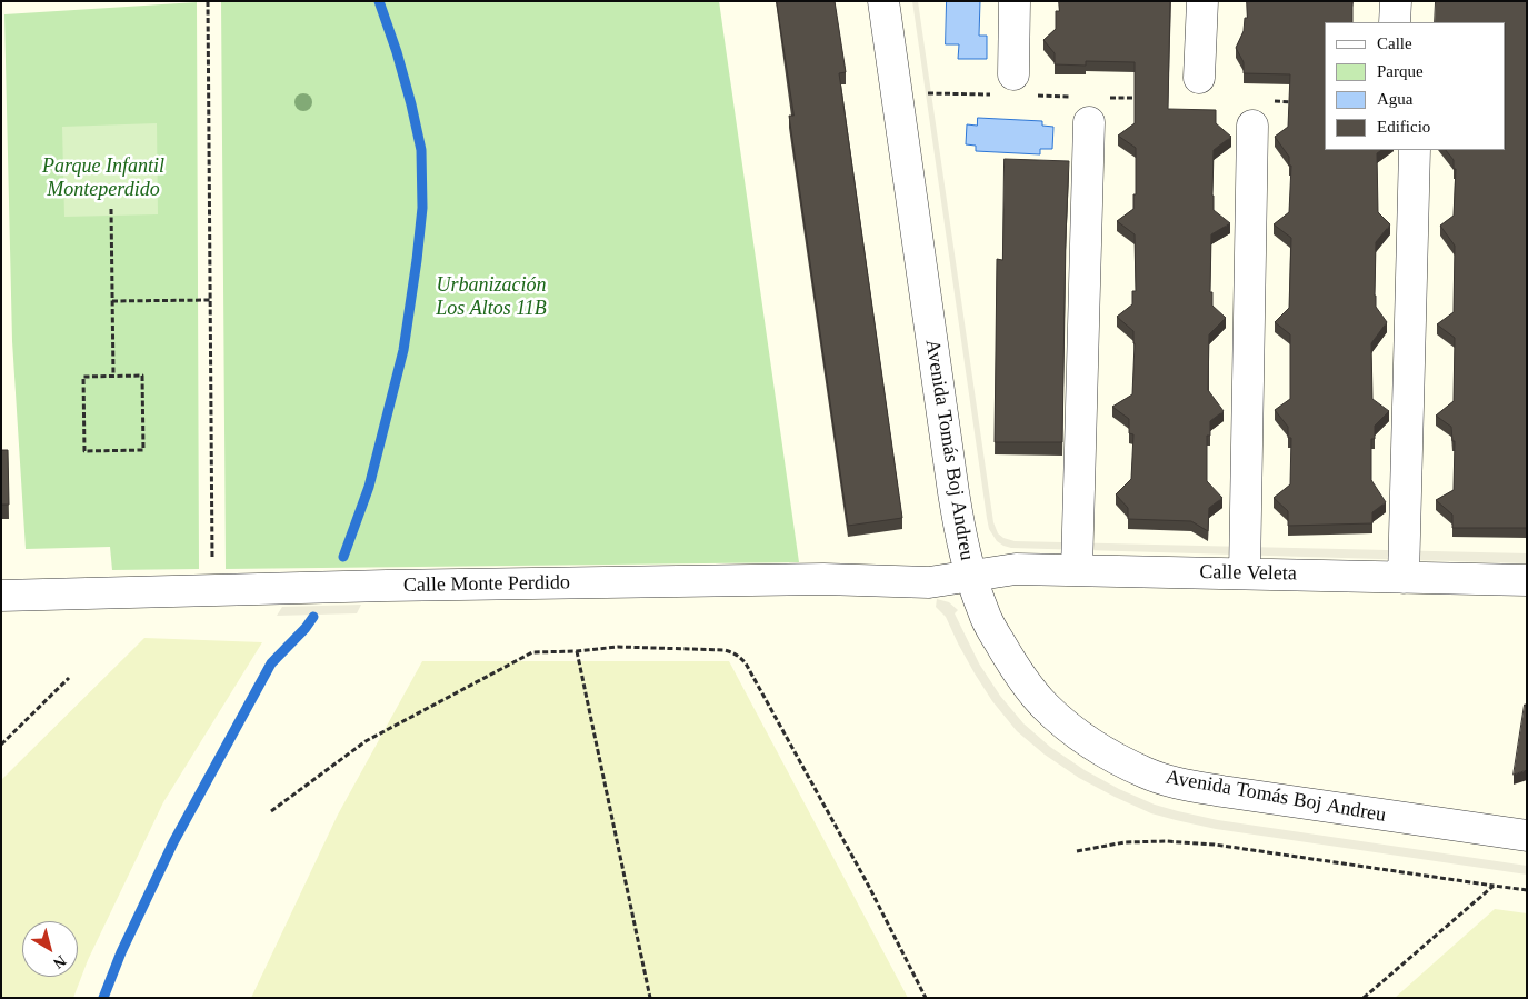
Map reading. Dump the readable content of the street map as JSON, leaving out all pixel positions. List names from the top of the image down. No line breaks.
{"streets":{"street":["Avenida Tomás Boj Andreu","Calle Veleta","Calle Monte Perdido"]},"crossings":[["Avenida Tomás Boj Andreu","Calle Veleta"],["Avenida Tomás Boj Andreu","Calle Monte Perdido"],["Calle Veleta","Calle Monte Perdido"]],"parks":["Parque Infantil Monteperdido","Urbanización Los Altos 11B"],"legend":["Calle","Parque","Agua","Edificio"],"north":"bottom right"}
